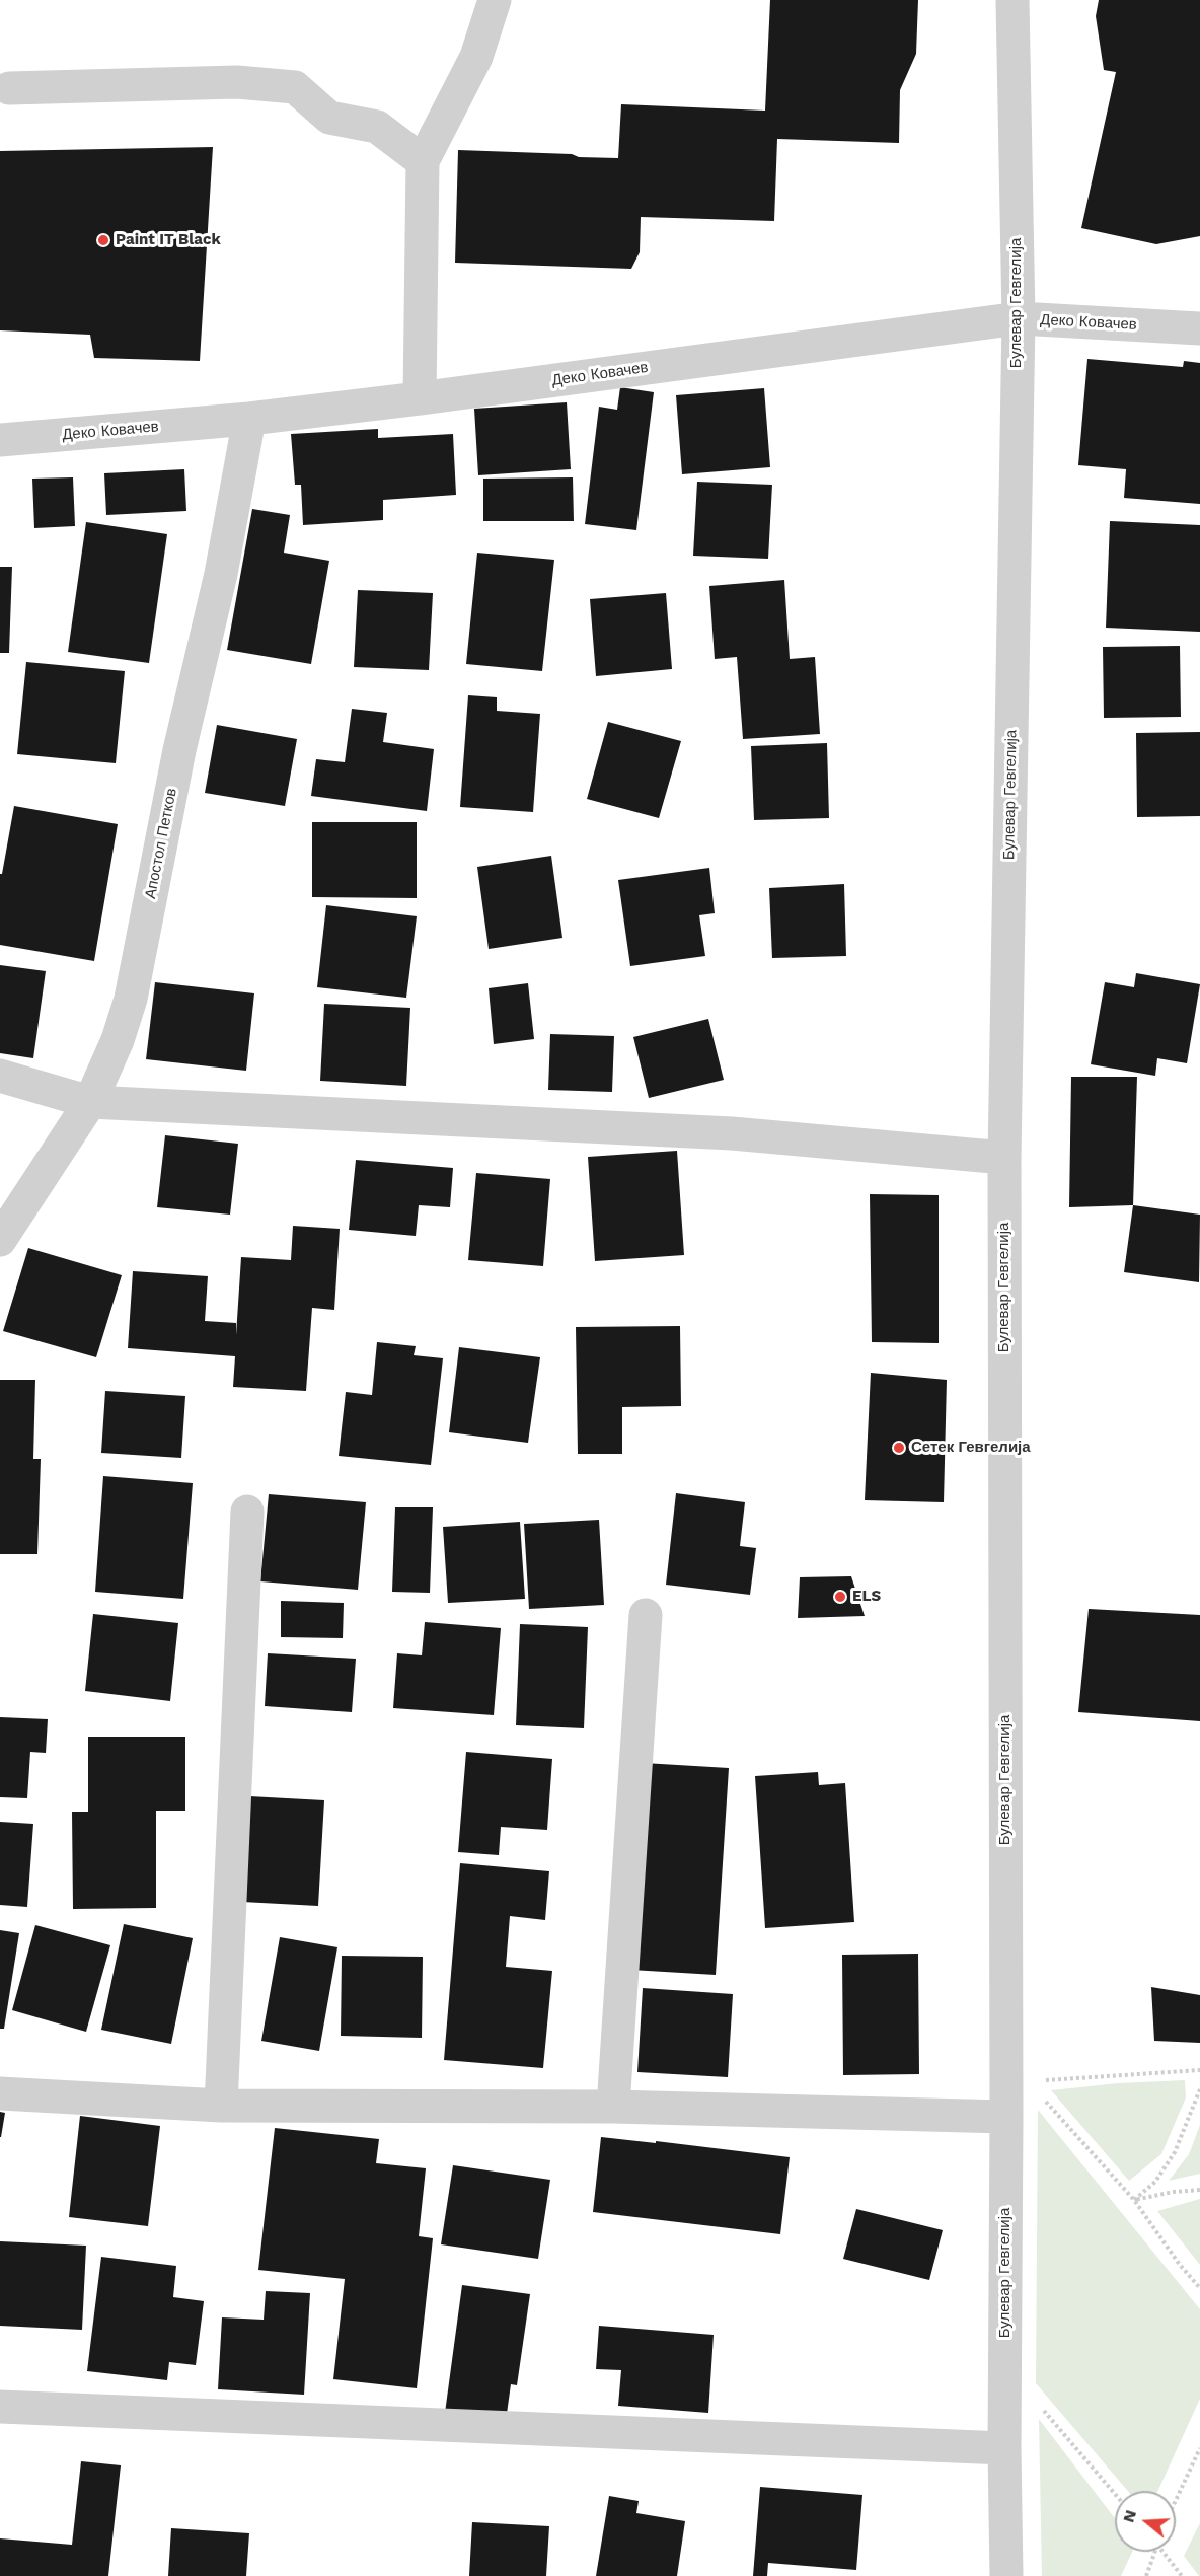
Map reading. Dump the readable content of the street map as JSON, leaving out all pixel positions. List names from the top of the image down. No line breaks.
{"streets":{"street":["Булевар Гевгелија","Деко Ковачев","Апостол Петков"]},"crossings":[["Булевар Гевгелија","Деко Ковачев"],["Деко Ковачев","Апостол Петков"]],"places":["Paint IT Black","Сетек Гевгелија","ELS"],"north":"left"}
